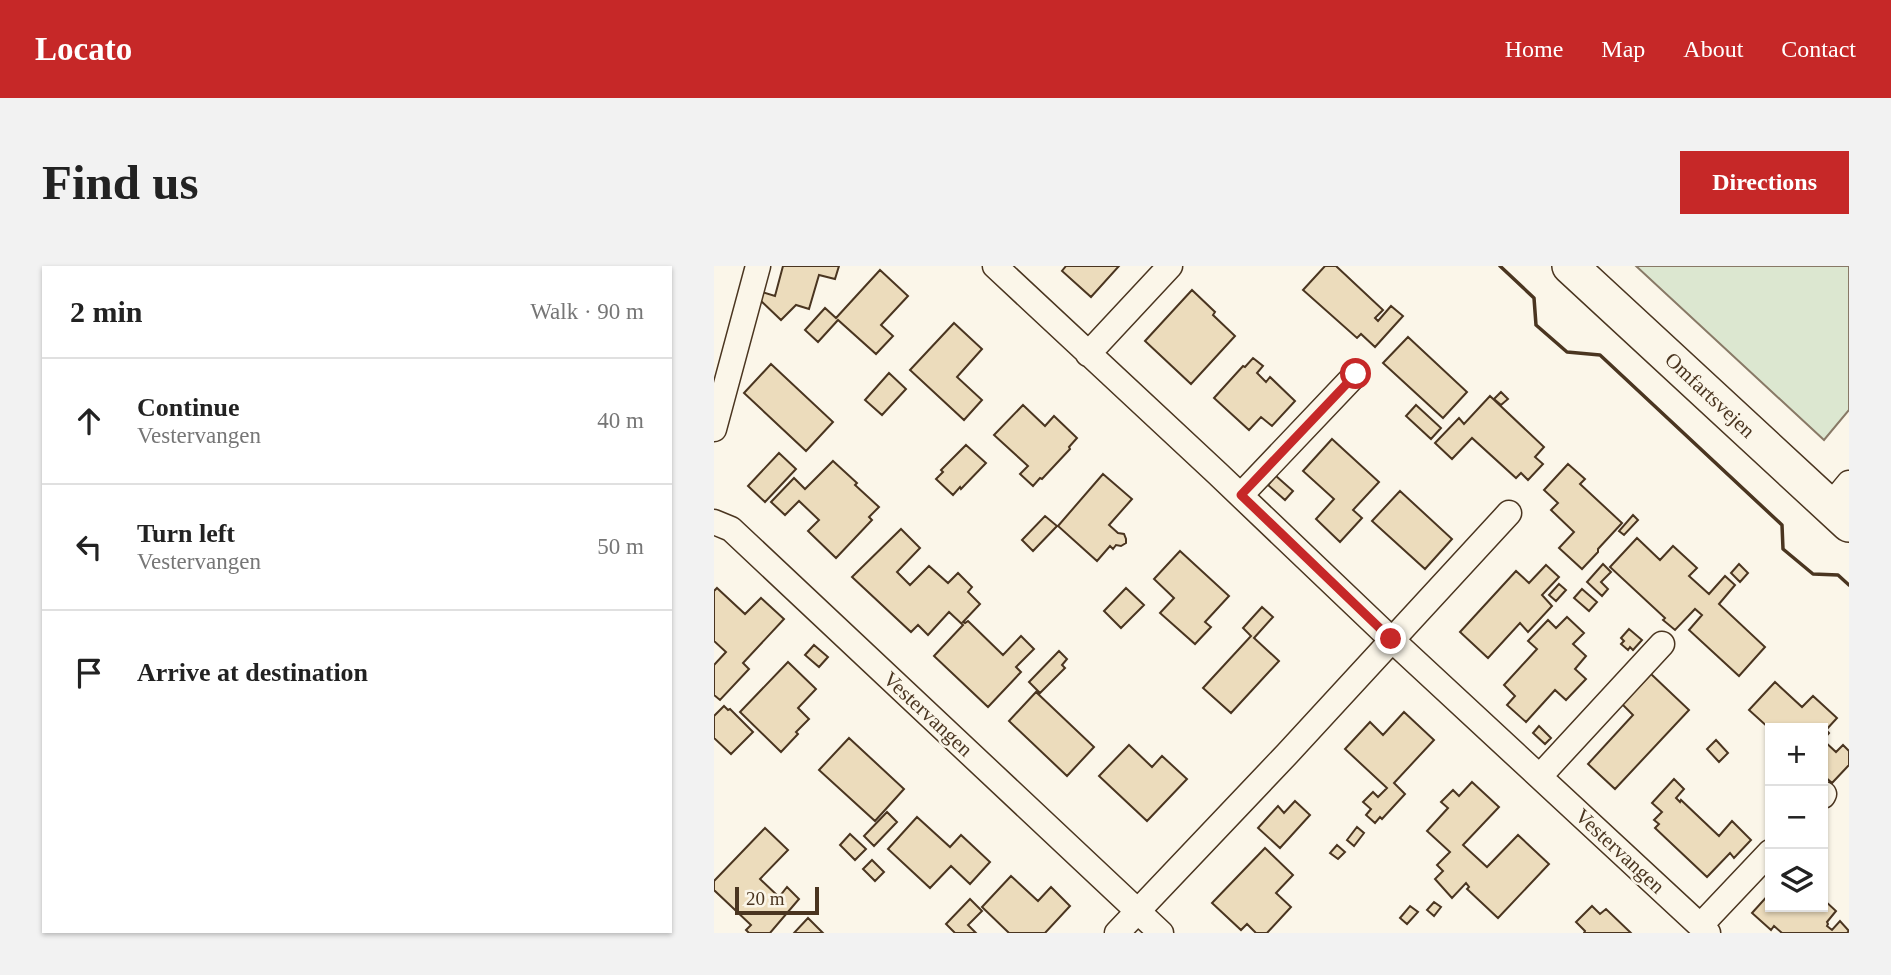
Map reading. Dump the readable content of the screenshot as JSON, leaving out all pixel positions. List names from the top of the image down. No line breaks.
{"streets":{"main road":["Omfartsvejen"],"street":["Vestervangen"]},"scale_bar":"20 m","page":{"header":"Locato","nav":["Home","Map","About","Contact"],"buttons":"Directions","title":"Find us","heading":["2 min","Walk · 90 m"],"list":[["Continue","Vestervangen","40 m"],["Turn left","Vestervangen","50 m"],"Arrive at destination"],"map_buttons":["+","−"],"scale":"20 m"}}
